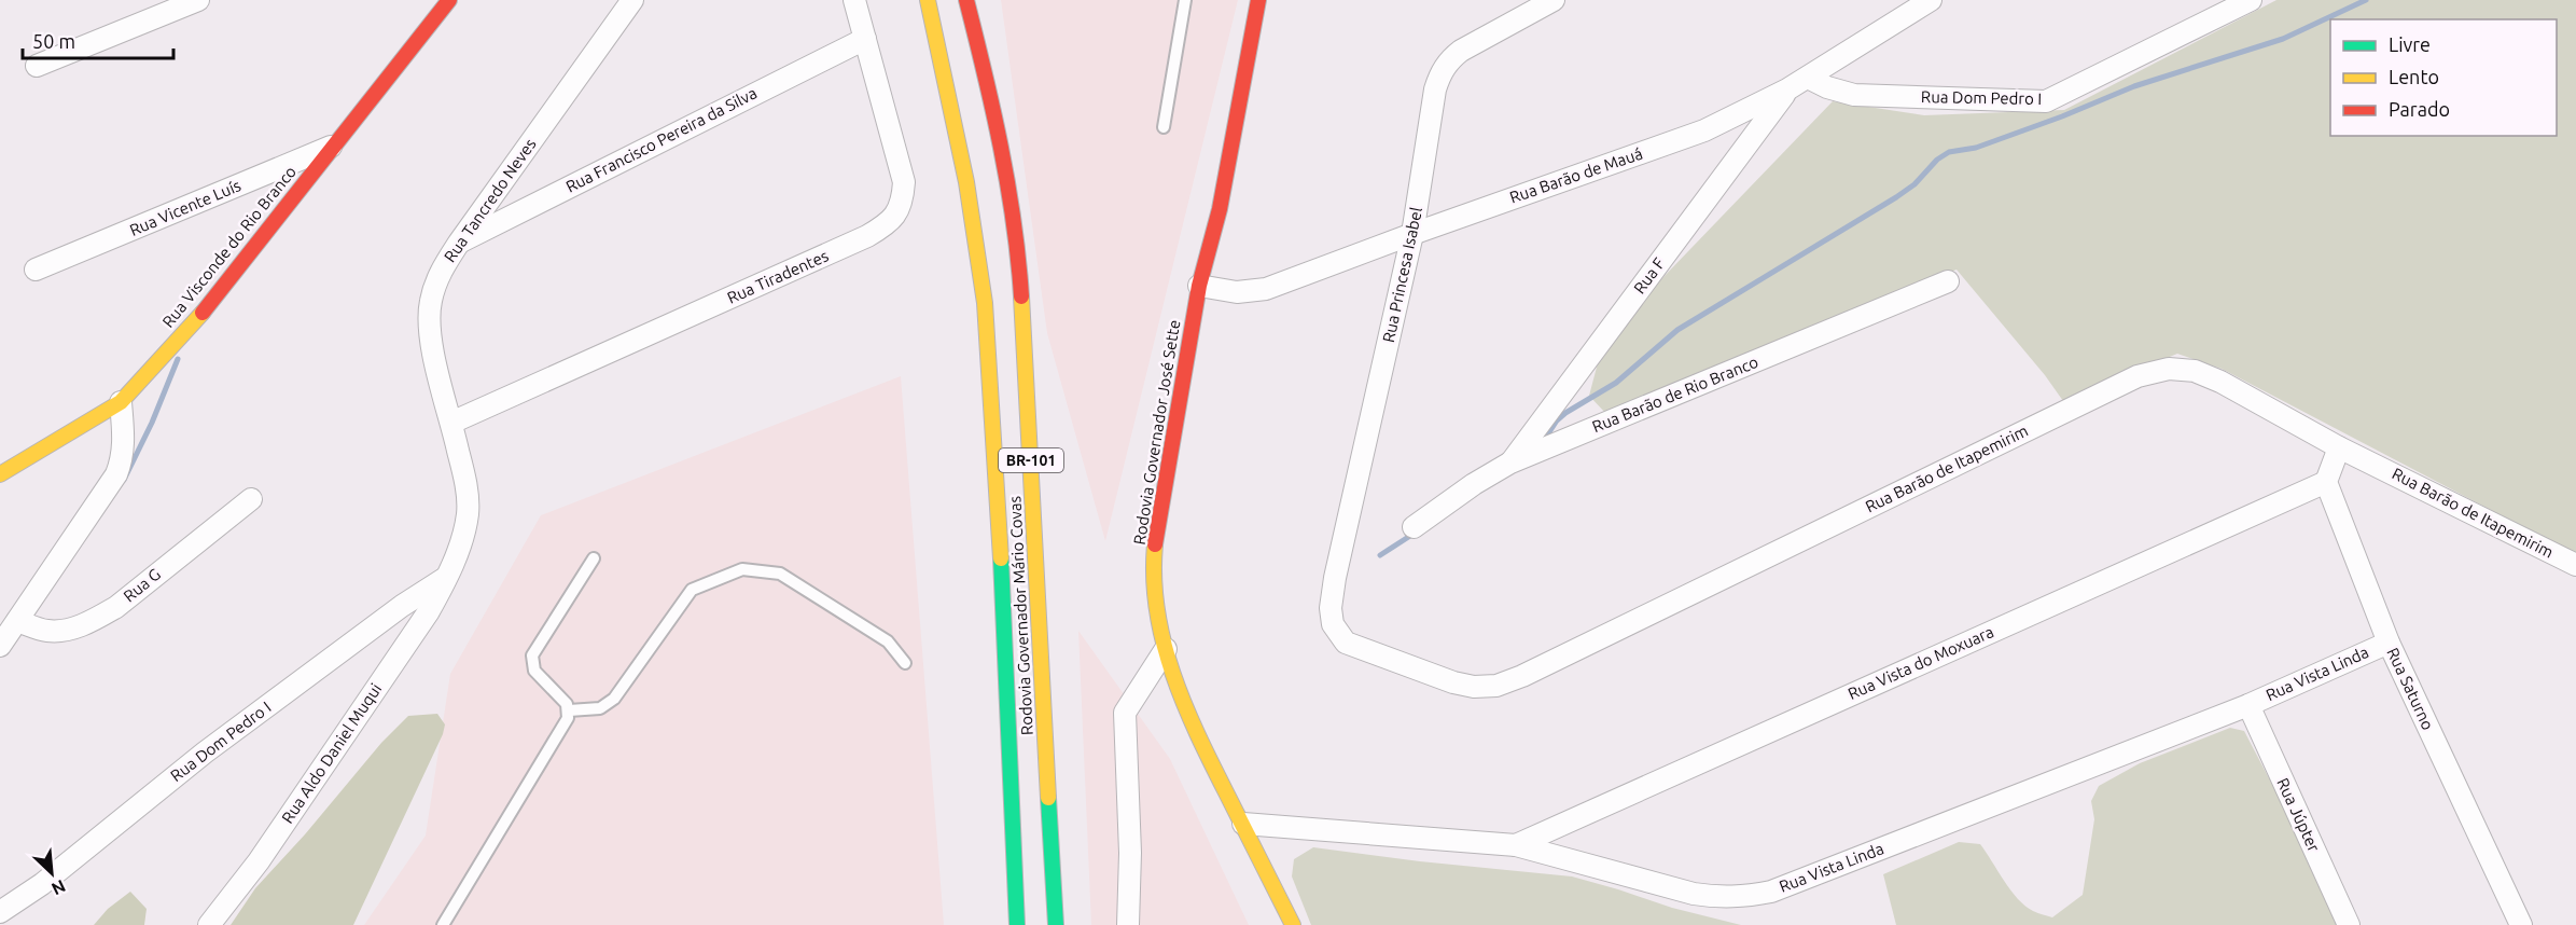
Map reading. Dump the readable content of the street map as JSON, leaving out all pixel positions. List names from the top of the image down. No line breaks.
{"streets":{"main road":["Rua Visconde do Rio Branco","Rodovia Governador José Sette","BR-101","Rodovia Governador Mário Covas"],"street":["Rua Dom Pedro I","Rua Francisco Pereira da Silva","Rua Barão de Mauá","Rua Tancredo Neves","Rua Vicente Luís","Rua Princesa Isabel","Rua F","Rua Tiradentes","Rua Barão de Rio Branco","Rua Barão de Itapemirim","Rua G","Rua Vista do Moxuara","Rua Vista Linda","Rua Saturno","Rua Aldo Daniel Muqui","Rua Júpter"]},"crossings":[["Rua Dom Pedro I","Rua Barão de Mauá"],["Rua Dom Pedro I","Rua Tancredo Neves"],["Rua Dom Pedro I","Rua Aldo Daniel Muqui"],["Rua Francisco Pereira da Silva","Rua Tancredo Neves"],["Rua Francisco Pereira da Silva","Rua Tiradentes"],["Rua Barão de Mauá","Rua Princesa Isabel"],["Rua Barão de Mauá","Rua F"],["Rua Barão de Mauá","Rodovia Governador José Sette"],["Rua Tancredo Neves","Rua Tiradentes"],["Rua Tancredo Neves","Rua Aldo Daniel Muqui"],["Rua Vicente Luís","Rua Visconde do Rio Branco"],["Rua Princesa Isabel","Rua Barão de Itapemirim"],["Rua F","Rua Barão de Rio Branco"],["Rodovia Governador José Sette","Rua Vista Linda"],["Rua Vista do Moxuara","Rua Vista Linda"],["Rua Vista do Moxuara","Rua Saturno"],["Rua Vista Linda","Rua Saturno"],["Rua Vista Linda","Rua Júpter"]],"legend":["Livre","Lento","Parado"],"scale_bar":"50 m","north":"bottom right"}
